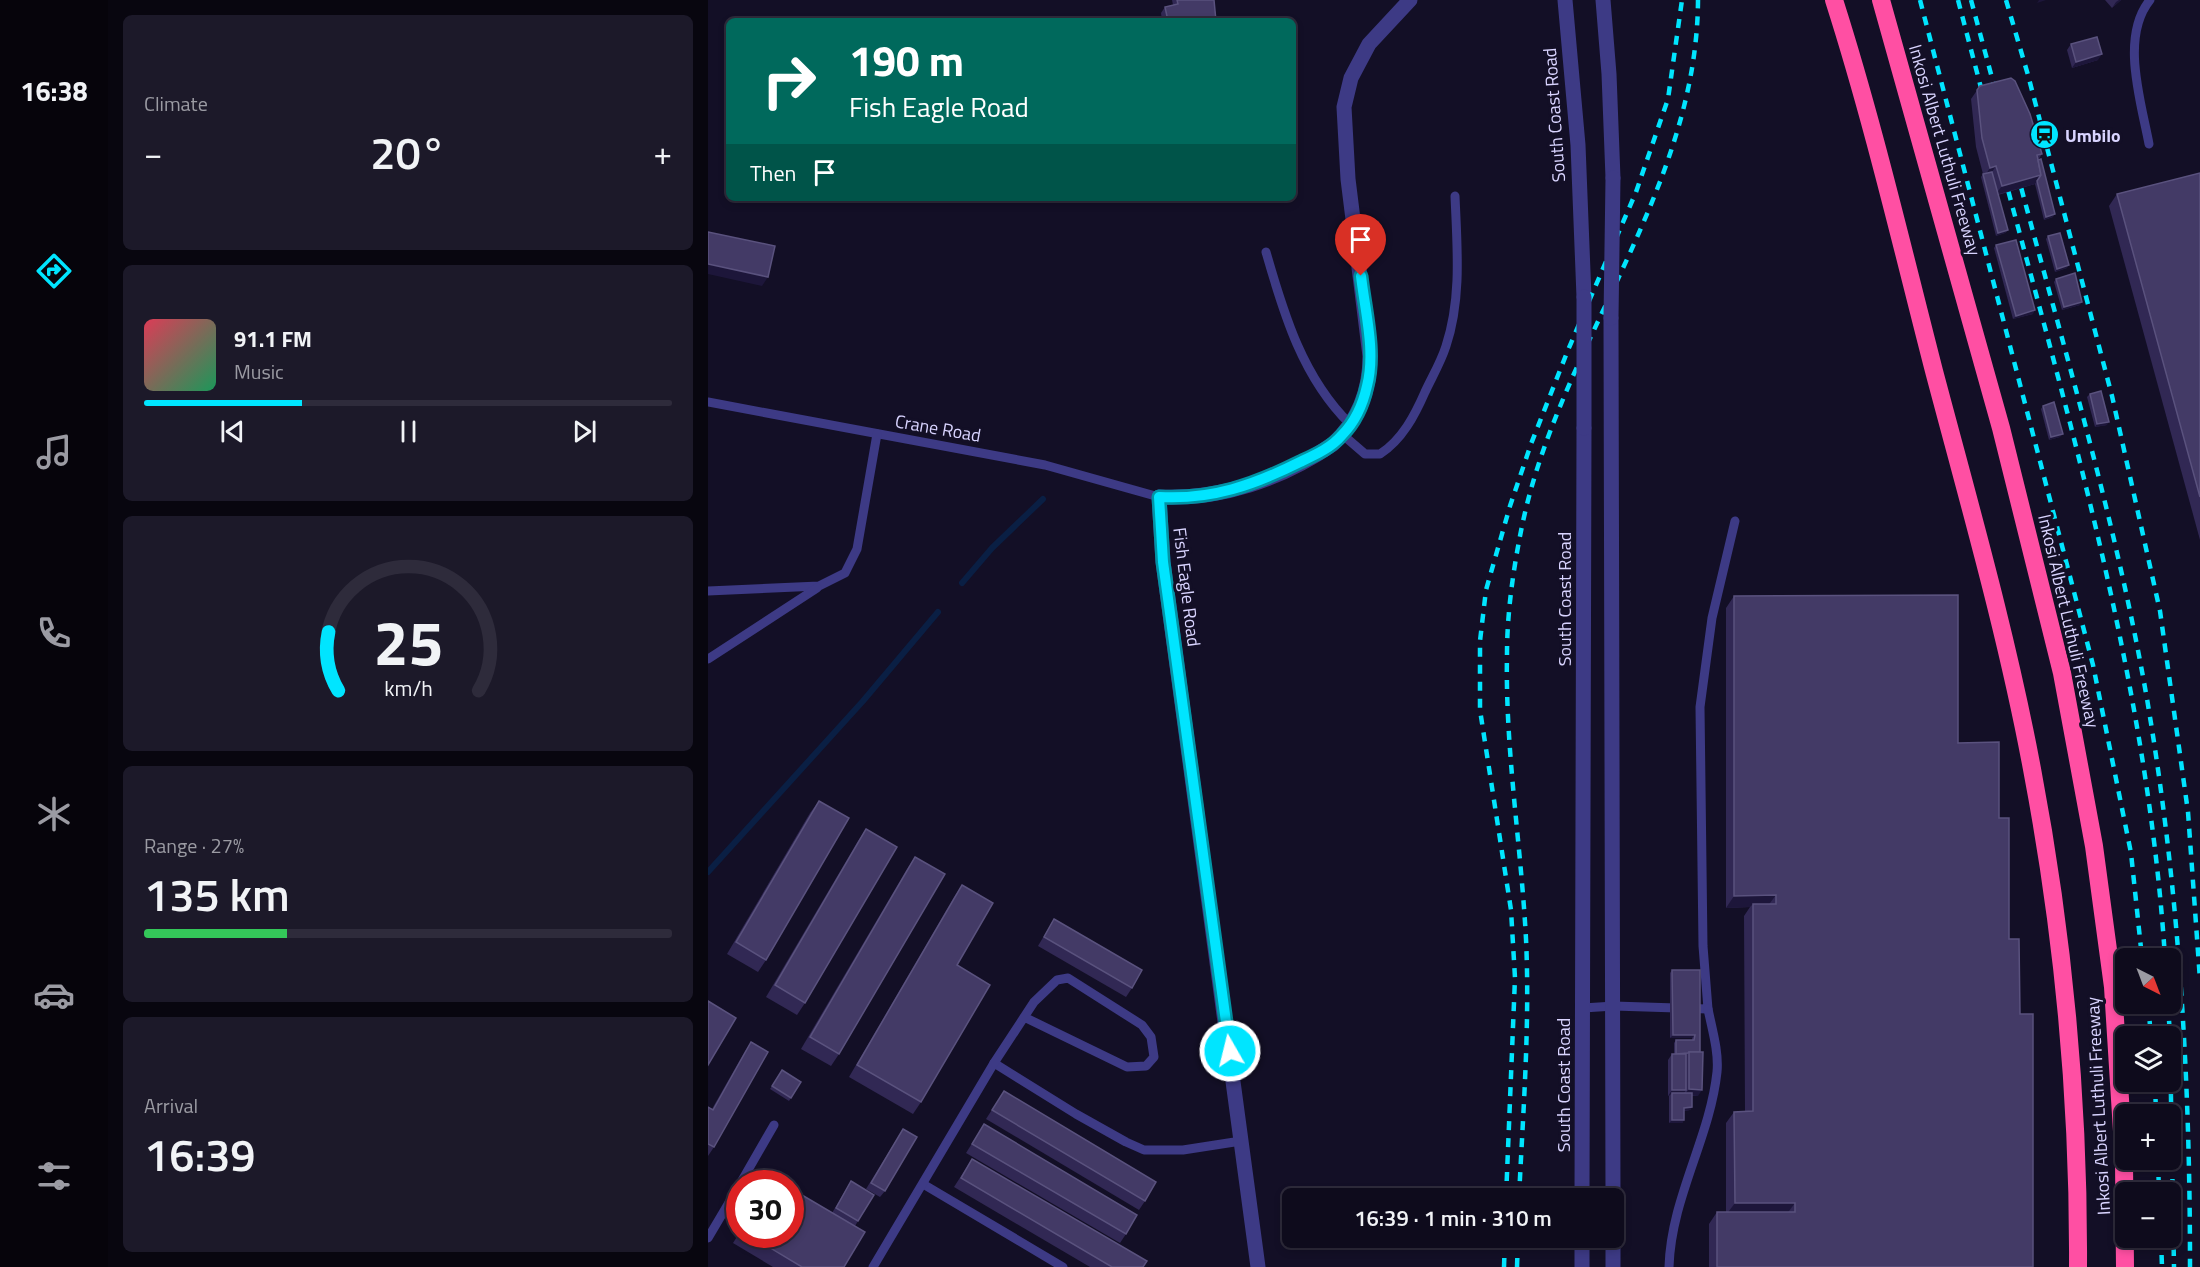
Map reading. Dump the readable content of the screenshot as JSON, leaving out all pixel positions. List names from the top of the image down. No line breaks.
{"streets":{"highway":["Inkosi Albert Luthuli Freeway"],"street":["South Coast Road","Fish Eagle Road"],"lane":["Crane Road"]},"crossings":[["Crane Road","Fish Eagle Road"]],"places":{"station":["Umbilo"]},"north":"bottom right","page":{"tabs":"16:38","tile":["Climate",["Range · 27%","135 km"],["Arrival","16:39"]],"turn":["190 m","Fish Eagle Road"],"heat":["−","20°","+"],"then":"Then","song":["91.1 FM","Music"],"map_buttons":["+","−"],"limit":"30","trip":"16:39 · 1 min · 310 m","gauge":["25","km/h"]}}
